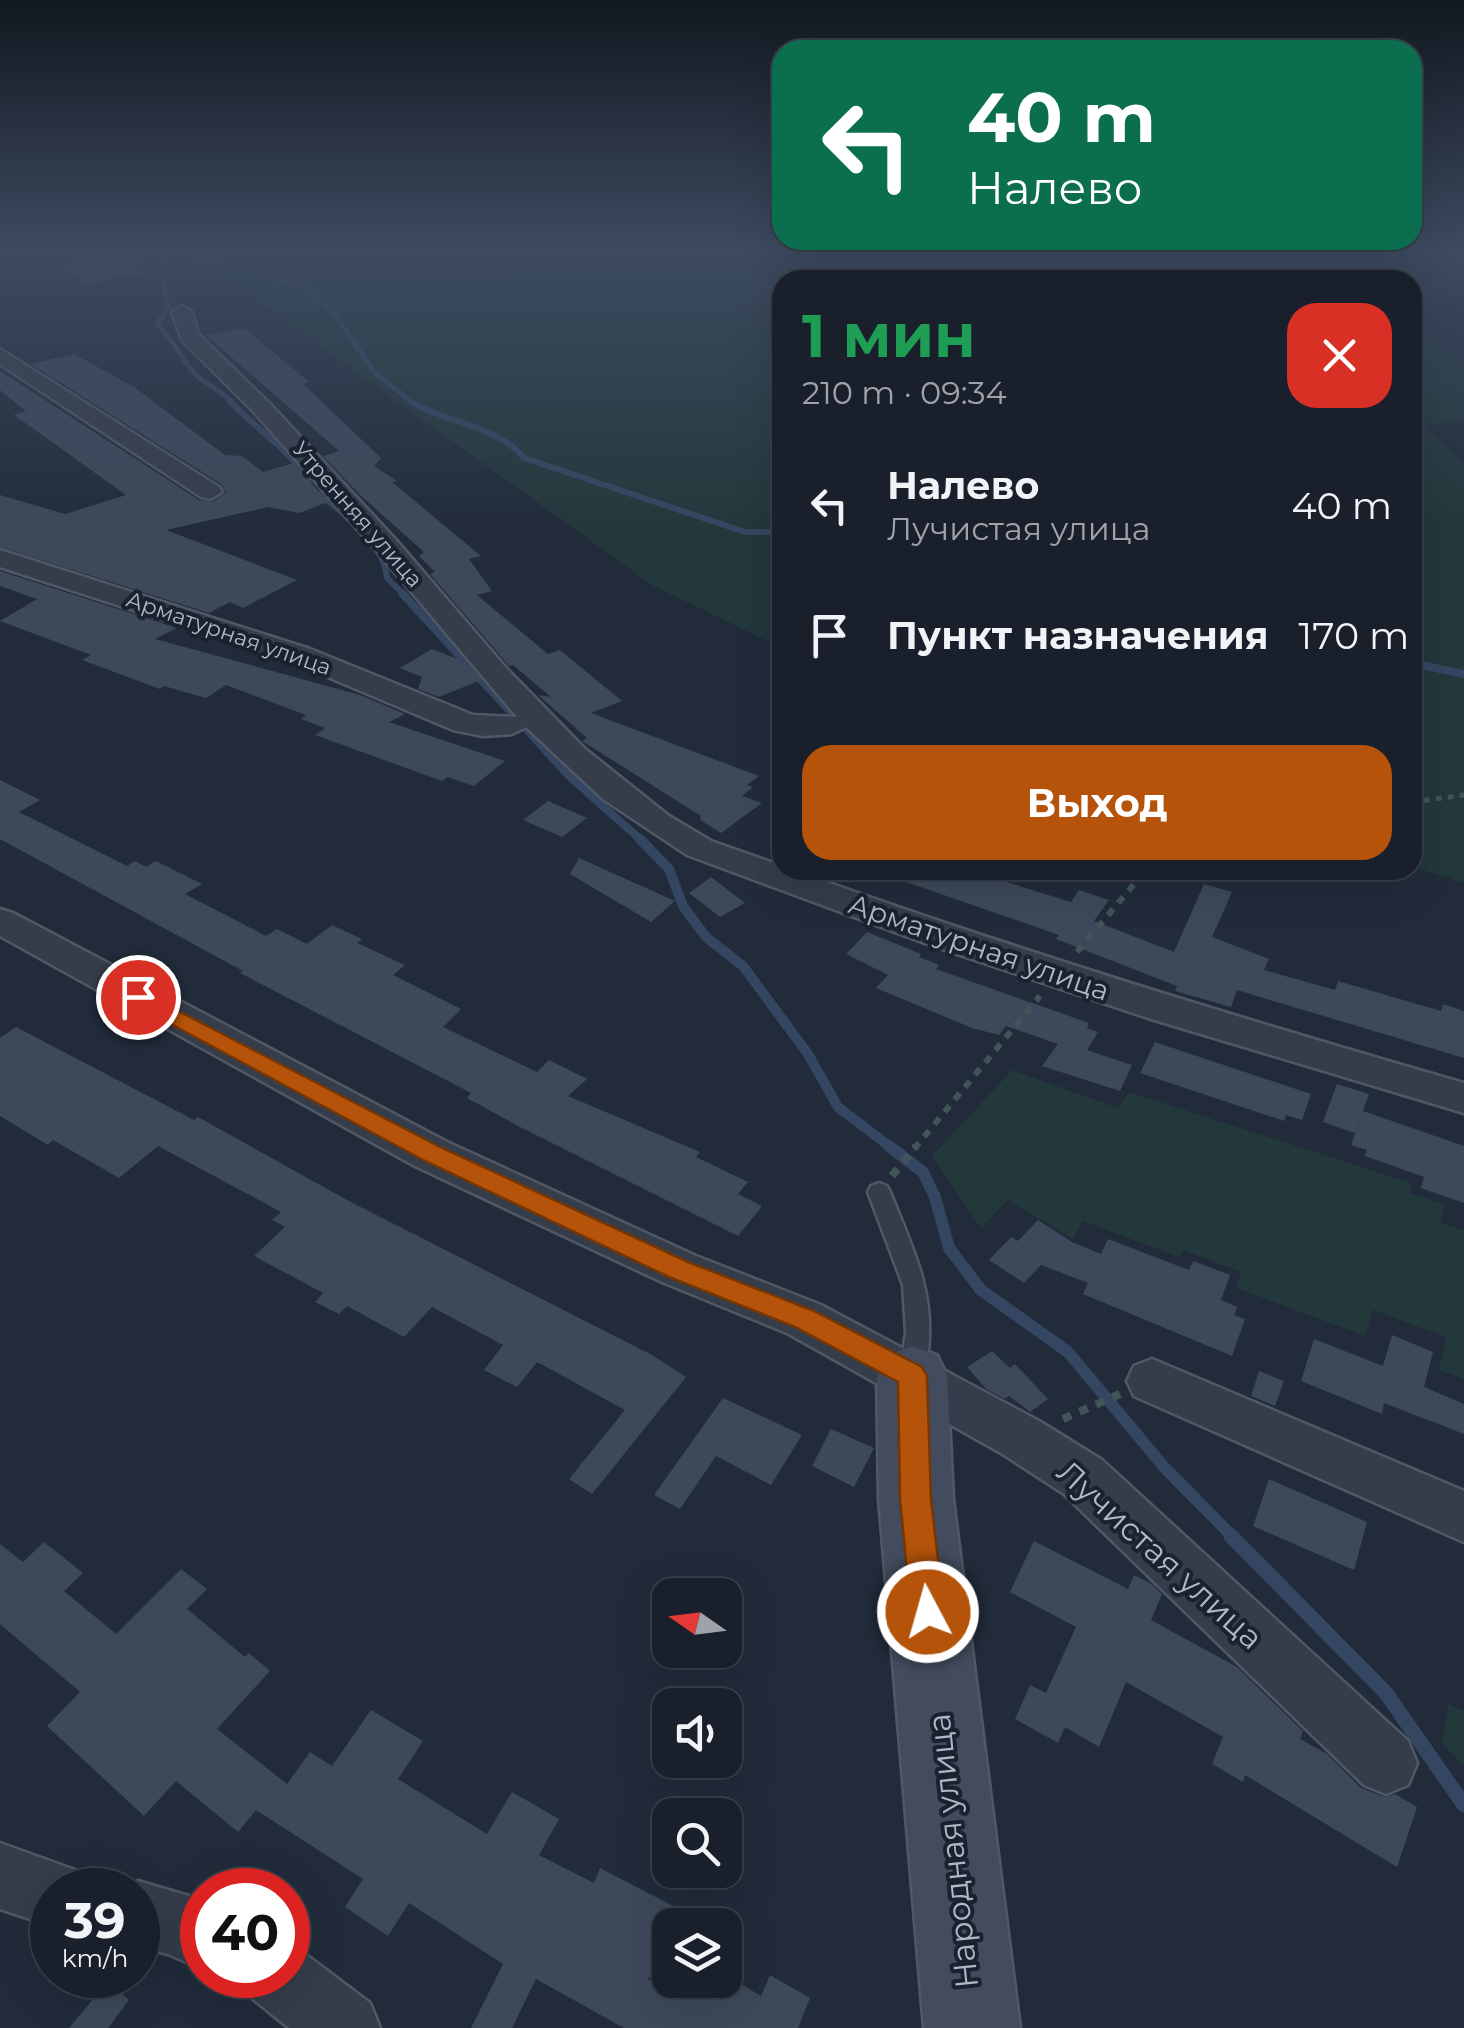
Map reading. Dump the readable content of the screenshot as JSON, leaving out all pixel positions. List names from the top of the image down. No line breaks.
{"streets":{"street":["Утренняя улица","Арматурная улица","Лучистая улица","Народная улица"]},"crossings":[["Утренняя улица","Арматурная улица"],["Лучистая улица","Народная улица"]],"north":"left","page":{"turn":["40 m","Налево"],"heading":["1 мин","210 m · 09:34"],"list":[{"name":"Налево","note":"Лучистая улица","value":"40 m"},{"name":"Пункт назначения","value":"170 m"}],"buttons":"Выход","speed":"39 km/h","limit":"40"}}
